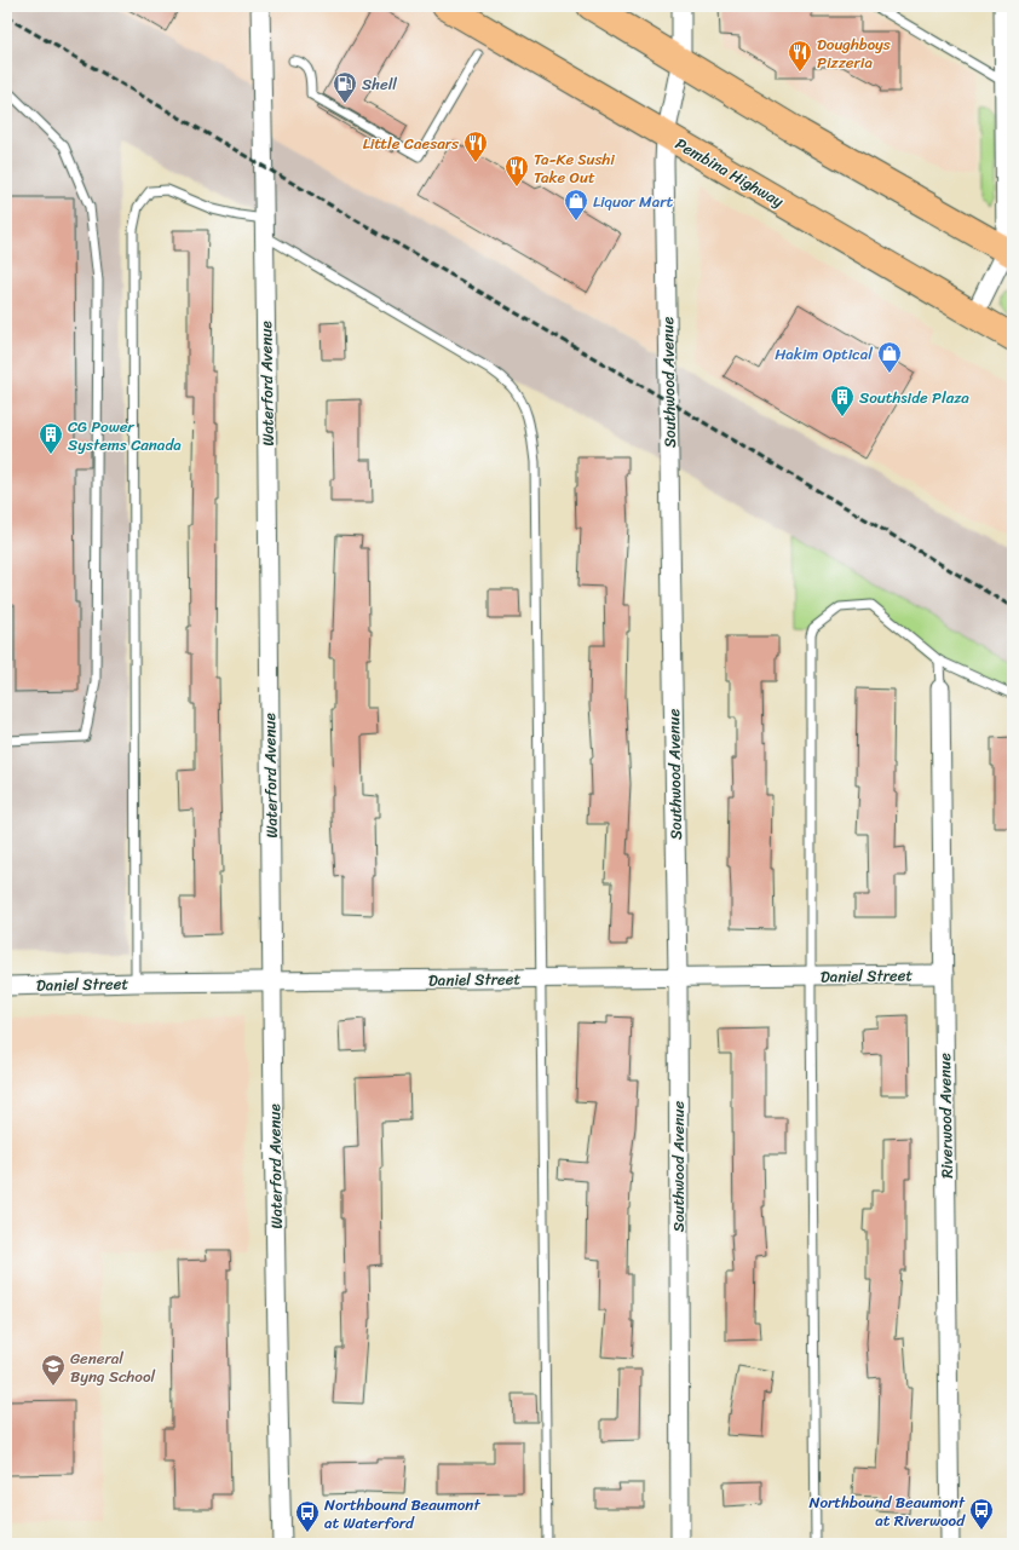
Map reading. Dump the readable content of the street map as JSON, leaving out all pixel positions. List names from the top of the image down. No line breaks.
{"streets":{"main road":["Pembina Highway"],"street":["Southwood Avenue","Waterford Avenue","Daniel Street","Riverwood Avenue"]},"crossings":[["Pembina Highway","Southwood Avenue"],["Southwood Avenue","Daniel Street"],["Waterford Avenue","Daniel Street"],["Daniel Street","Riverwood Avenue"]],"places":{"restaurant":["Doughboys Pizzeria","Little Caesars","Ta-Ke Sushi Take Out"],"fuel station":["Shell"],"shop":["Liquor Mart","Hakim Optical"],"building":["Southside Plaza","CG Power Systems Canada"],"school or university":["General Byng School"],"bus stop":["Northbound Beaumont at Riverwood","Northbound Beaumont at Waterford"]}}
